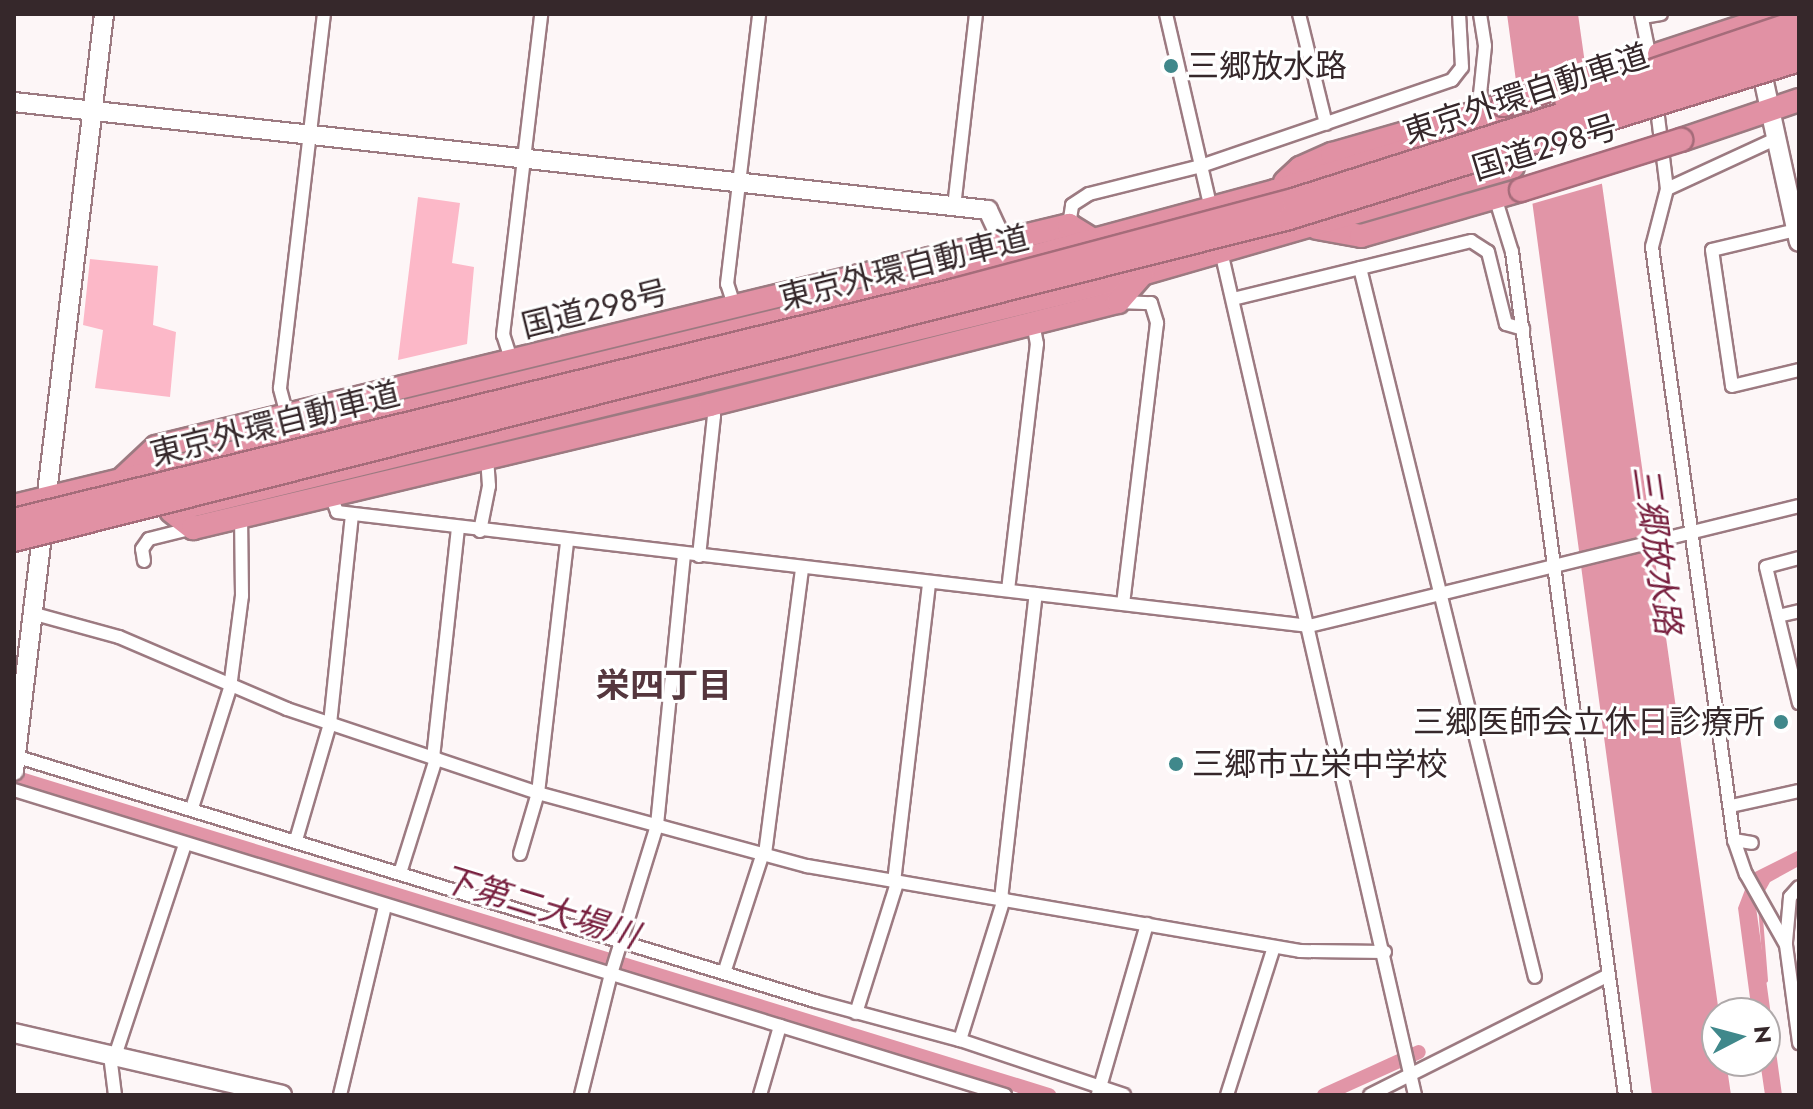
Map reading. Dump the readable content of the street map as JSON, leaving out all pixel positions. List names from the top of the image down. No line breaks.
{"streets":{"highway":["東京外環自動車道","国道298号"]},"districts":["栄四丁目"],"water":["三郷放水路","下第二大場川"],"places":["三郷放水路","三郷医師会立休日診療所","三郷市立栄中学校"],"north":"right"}
